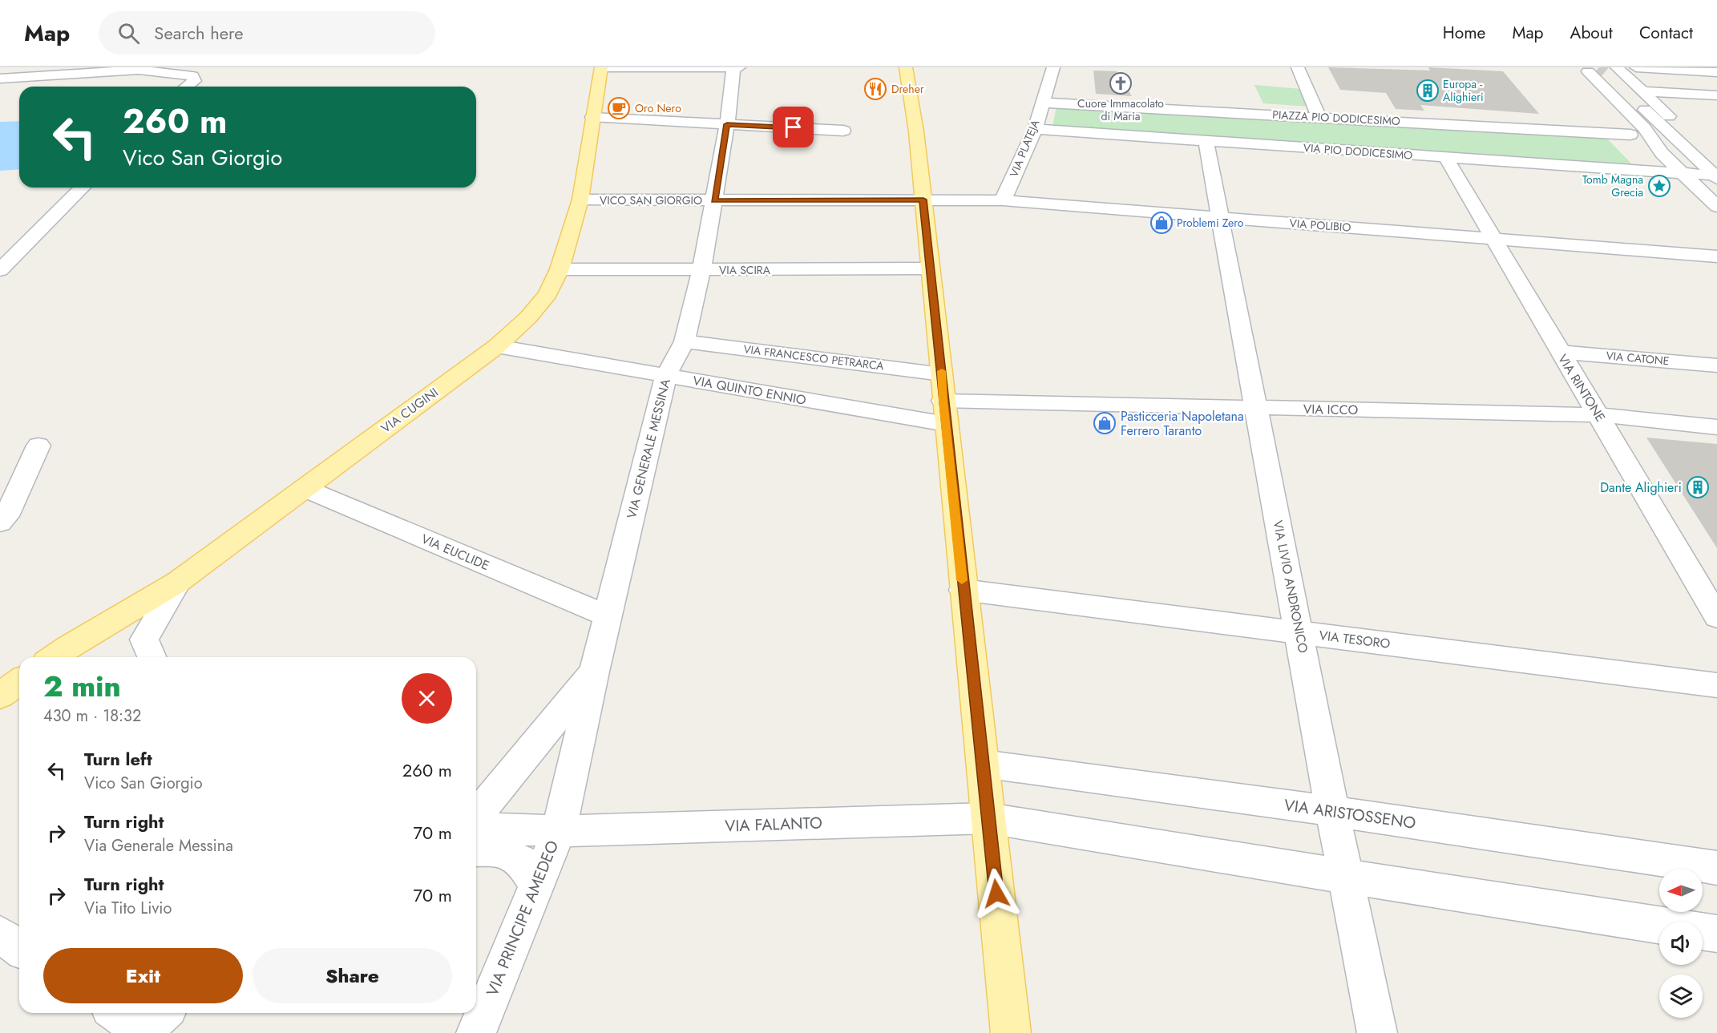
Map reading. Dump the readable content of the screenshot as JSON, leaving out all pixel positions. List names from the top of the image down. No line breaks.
{"streets":{"main road":["VIA CUGINI"],"street":["PIAZZA PIO DODICESIMO","VIA PLATEJA","VIA PIO DODICESIMO","VICO SAN GIORGIO","VIA POLIBIO","VIA SCIRA","VIA FRANCESCO PETRARCA","VIA CATONE","VIA RINTONE","VIA QUINTO ENNIO","VIA ICCO","VIA GENERALE MESSINA","VIA EUCLIDE","VIA LIVIO ANDRONICO","VIA TESORO","VIA ARISTOSSENO","VIA FALANTO","VIA PRINCIPE AMEDEO"]},"crossings":[["PIAZZA PIO DODICESIMO","VIA PLATEJA"],["VIA PLATEJA","VIA PIO DODICESIMO"],["VIA PLATEJA","VIA POLIBIO"],["VIA PIO DODICESIMO","VIA RINTONE"],["VIA PIO DODICESIMO","VIA LIVIO ANDRONICO"],["VICO SAN GIORGIO","VIA POLIBIO"],["VICO SAN GIORGIO","VIA CUGINI"],["VICO SAN GIORGIO","VIA GENERALE MESSINA"],["VIA POLIBIO","VIA RINTONE"],["VIA POLIBIO","VIA LIVIO ANDRONICO"],["VIA SCIRA","VIA CUGINI"],["VIA SCIRA","VIA GENERALE MESSINA"],["VIA FRANCESCO PETRARCA","VIA QUINTO ENNIO"],["VIA FRANCESCO PETRARCA","VIA ICCO"],["VIA FRANCESCO PETRARCA","VIA GENERALE MESSINA"],["VIA CATONE","VIA RINTONE"],["VIA RINTONE","VIA ICCO"],["VIA QUINTO ENNIO","VIA ICCO"],["VIA QUINTO ENNIO","VIA CUGINI"],["VIA QUINTO ENNIO","VIA GENERALE MESSINA"],["VIA ICCO","VIA LIVIO ANDRONICO"],["VIA CUGINI","VIA EUCLIDE"],["VIA GENERALE MESSINA","VIA EUCLIDE"],["VIA GENERALE MESSINA","VIA FALANTO"],["VIA GENERALE MESSINA","VIA PRINCIPE AMEDEO"],["VIA LIVIO ANDRONICO","VIA TESORO"],["VIA LIVIO ANDRONICO","VIA ARISTOSSENO"],["VIA FALANTO","VIA PRINCIPE AMEDEO"]],"places":{"church":["Cuore Immacolato di Maria"],"restaurant":["Dreher"],"building":["Europa - Alighieri","Dante Alighieri"],"cafe":["Oro Nero"],"place":["Tomb Magna Grecia"],"shop":["Problemi Zero","Pasticceria Napoletana Ferrero Taranto"]},"north":"left","page":{"header":"Map","search":"Search here","nav":["Home","Map","About","Contact"],"turn":["260 m","Vico San Giorgio"],"heading":["2 min","430 m · 18:32"],"list":[{"name":"Turn left","note":"Vico San Giorgio","value":"260 m"},{"name":"Turn right","note":"Via Generale Messina","value":"70 m"},{"name":"Turn right","note":"Via Tito Livio","value":"70 m"}],"buttons":["Exit","Share"]}}
